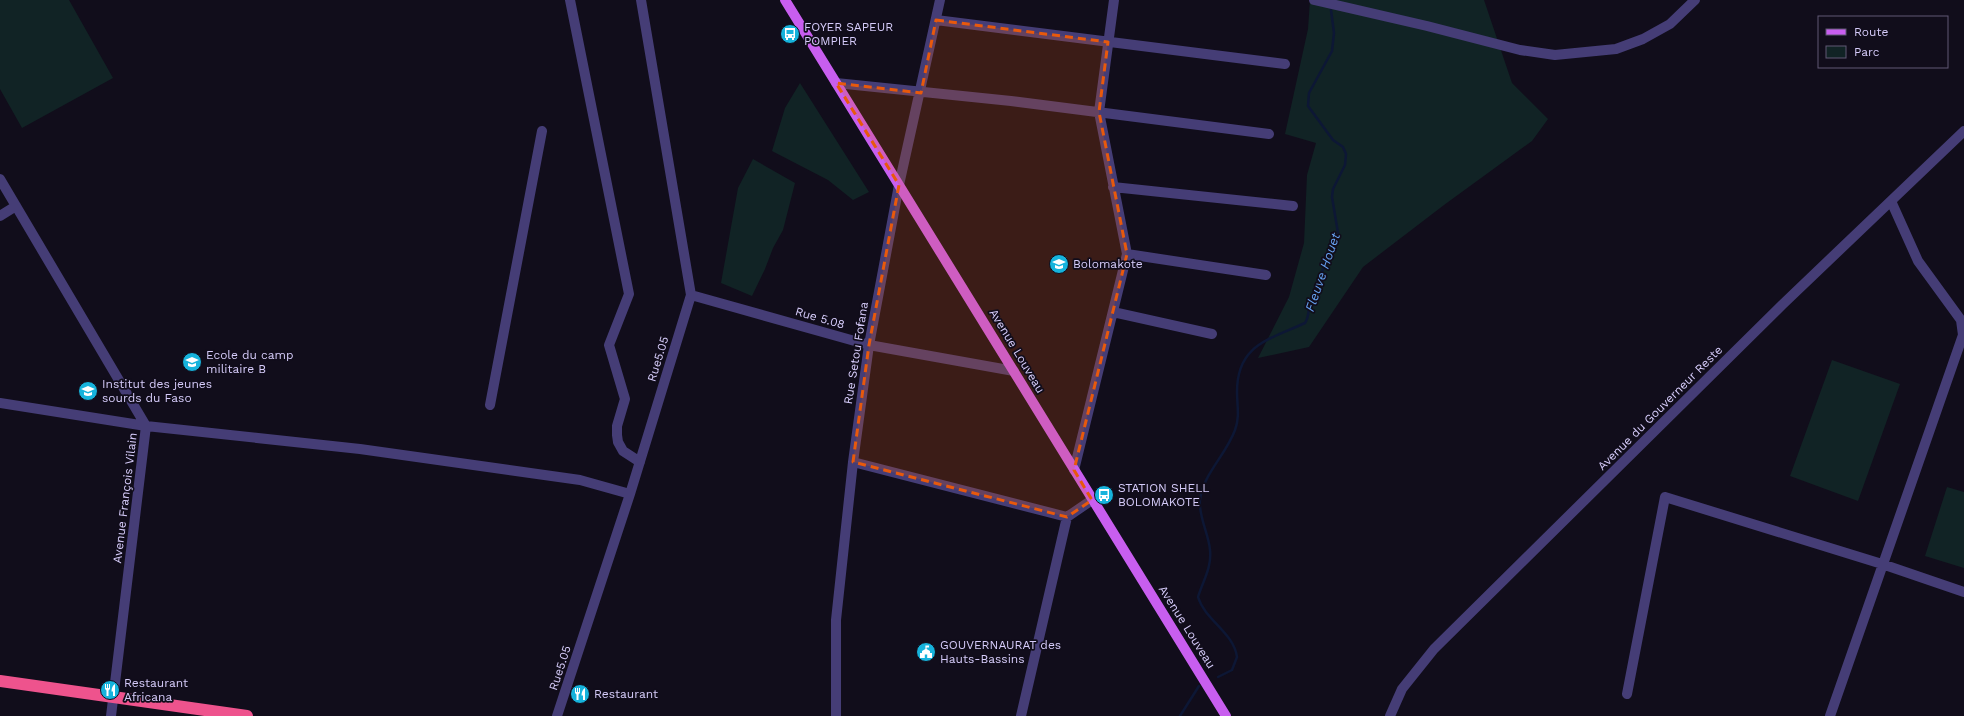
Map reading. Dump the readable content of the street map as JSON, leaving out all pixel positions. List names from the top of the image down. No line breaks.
{"streets":{"main road":["Avenue Louveau"],"street":["Rue 5.08","Rue Setou Fofana","Rue5.05","Avenue du Gouverneur Reste","Avenue François Vilain"]},"crossings":[["Rue 5.08","Avenue Louveau"],["Rue 5.08","Rue Setou Fofana"],["Rue 5.08","Rue5.05"],["Avenue Louveau","Rue Setou Fofana"]],"water":["Fleuve Houet"],"places":{"bus stop":["FOYER SAPEUR POMPIER","STATION SHELL BOLOMAKOTE"],"school or university":["Bolomakote","Ecole du camp militaire B","Institut des jeunes sourds du Faso"],"public building":["GOUVERNAURAT des Hauts-Bassins"],"restaurant":["Restaurant Africana","Restaurant"]},"legend":["Route","Parc"]}
